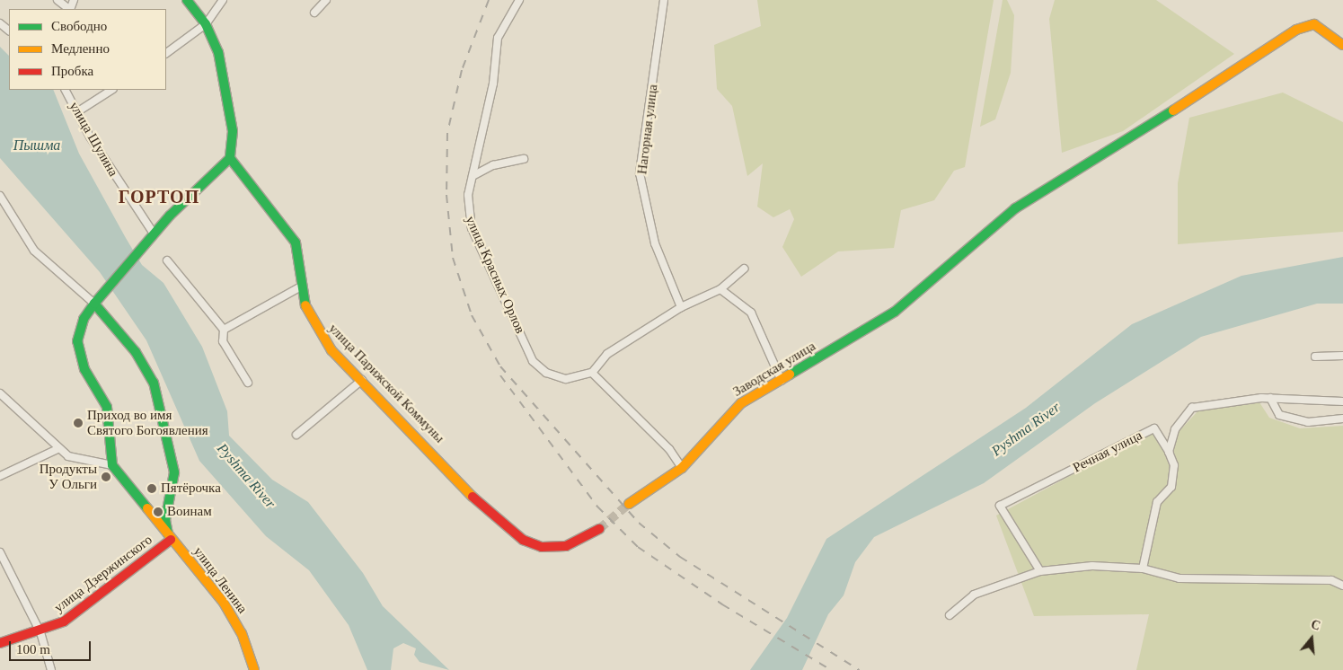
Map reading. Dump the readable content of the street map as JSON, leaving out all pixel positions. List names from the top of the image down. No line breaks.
{"streets":{"street":["Нагорная улица","улица Шулина","улица Красных Орлов","Заводская улица","улица Парижской Коммуны","Речная улица","улица Дзержинского","улица Ленина"]},"crossings":[["улица Дзержинского","улица Ленина"]],"districts":["ГОРТОП"],"water":["Пышма","Pyshma River"],"places":["Приход во имя Святого Богоявления","Продукты У Ольги","Пятёрочка","Воинам"],"legend":["Свободно","Медленно","Пробка"],"scale_bar":"100 m","north":"top"}
